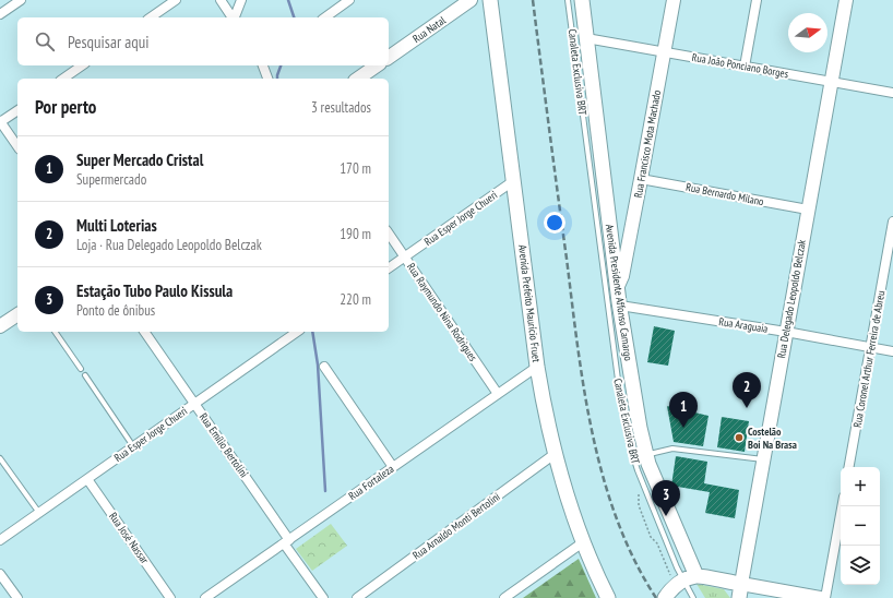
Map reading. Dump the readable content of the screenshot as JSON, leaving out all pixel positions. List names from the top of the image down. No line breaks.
{"streets":{"main road":["Avenida Presidente Affonso Camargo","Avenida Prefeito Maurício Fruet"],"street":["Rua Natal","Rua João Ponciano Borges","Rua Francisco Mota Machado","Rua Bernardo Milano","Rua Esper Jorge Chueri","Rua Delegado Leopoldo Belczak","Rua Raymundo Nina Rodrigues","Rua Araguaia","Rua Coronel Arthur Ferreira de Abreu","Rua Emílio Bertolini","Rua Fortaleza","Rua Arnaldo Monti Bertolini","Rua José Nassar"],"lane":["Canaleta Exclusiva BRT"]},"crossings":[["Rua João Ponciano Borges","Rua Francisco Mota Machado"],["Rua João Ponciano Borges","Avenida Presidente Affonso Camargo"],["Rua João Ponciano Borges","Rua Delegado Leopoldo Belczak"],["Rua Francisco Mota Machado","Rua Bernardo Milano"],["Rua Francisco Mota Machado","Avenida Presidente Affonso Camargo"],["Rua Bernardo Milano","Rua Delegado Leopoldo Belczak"],["Rua Esper Jorge Chueri","Avenida Prefeito Maurício Fruet"],["Rua Esper Jorge Chueri","Rua Raymundo Nina Rodrigues"],["Rua Esper Jorge Chueri","Rua Emílio Bertolini"],["Rua Esper Jorge Chueri","Rua José Nassar"],["Avenida Presidente Affonso Camargo","Rua Araguaia"],["Rua Delegado Leopoldo Belczak","Rua Araguaia"],["Avenida Prefeito Maurício Fruet","Rua Fortaleza"],["Avenida Prefeito Maurício Fruet","Rua Arnaldo Monti Bertolini"],["Rua Raymundo Nina Rodrigues","Rua Fortaleza"],["Rua Araguaia","Rua Coronel Arthur Ferreira de Abreu"],["Rua Emílio Bertolini","Rua Fortaleza"]],"places":["Costelão Boi Na Brasa"],"north":"right","page":{"search":"Pesquisar aqui","heading":["Por perto","3 resultados"],"list":[{"mark":"1","name":"Super Mercado Cristal","note":"Supermercado","value":"170 m"},{"mark":"2","name":"Multi Loterias","note":"Loja · Rua Delegado Leopoldo Belczak","value":"190 m"},{"mark":"3","name":"Estação Tubo Paulo Kissula","note":"Ponto de ônibus","value":"220 m"}],"pins":["2","1","3"],"map_buttons":["+","−"]}}
